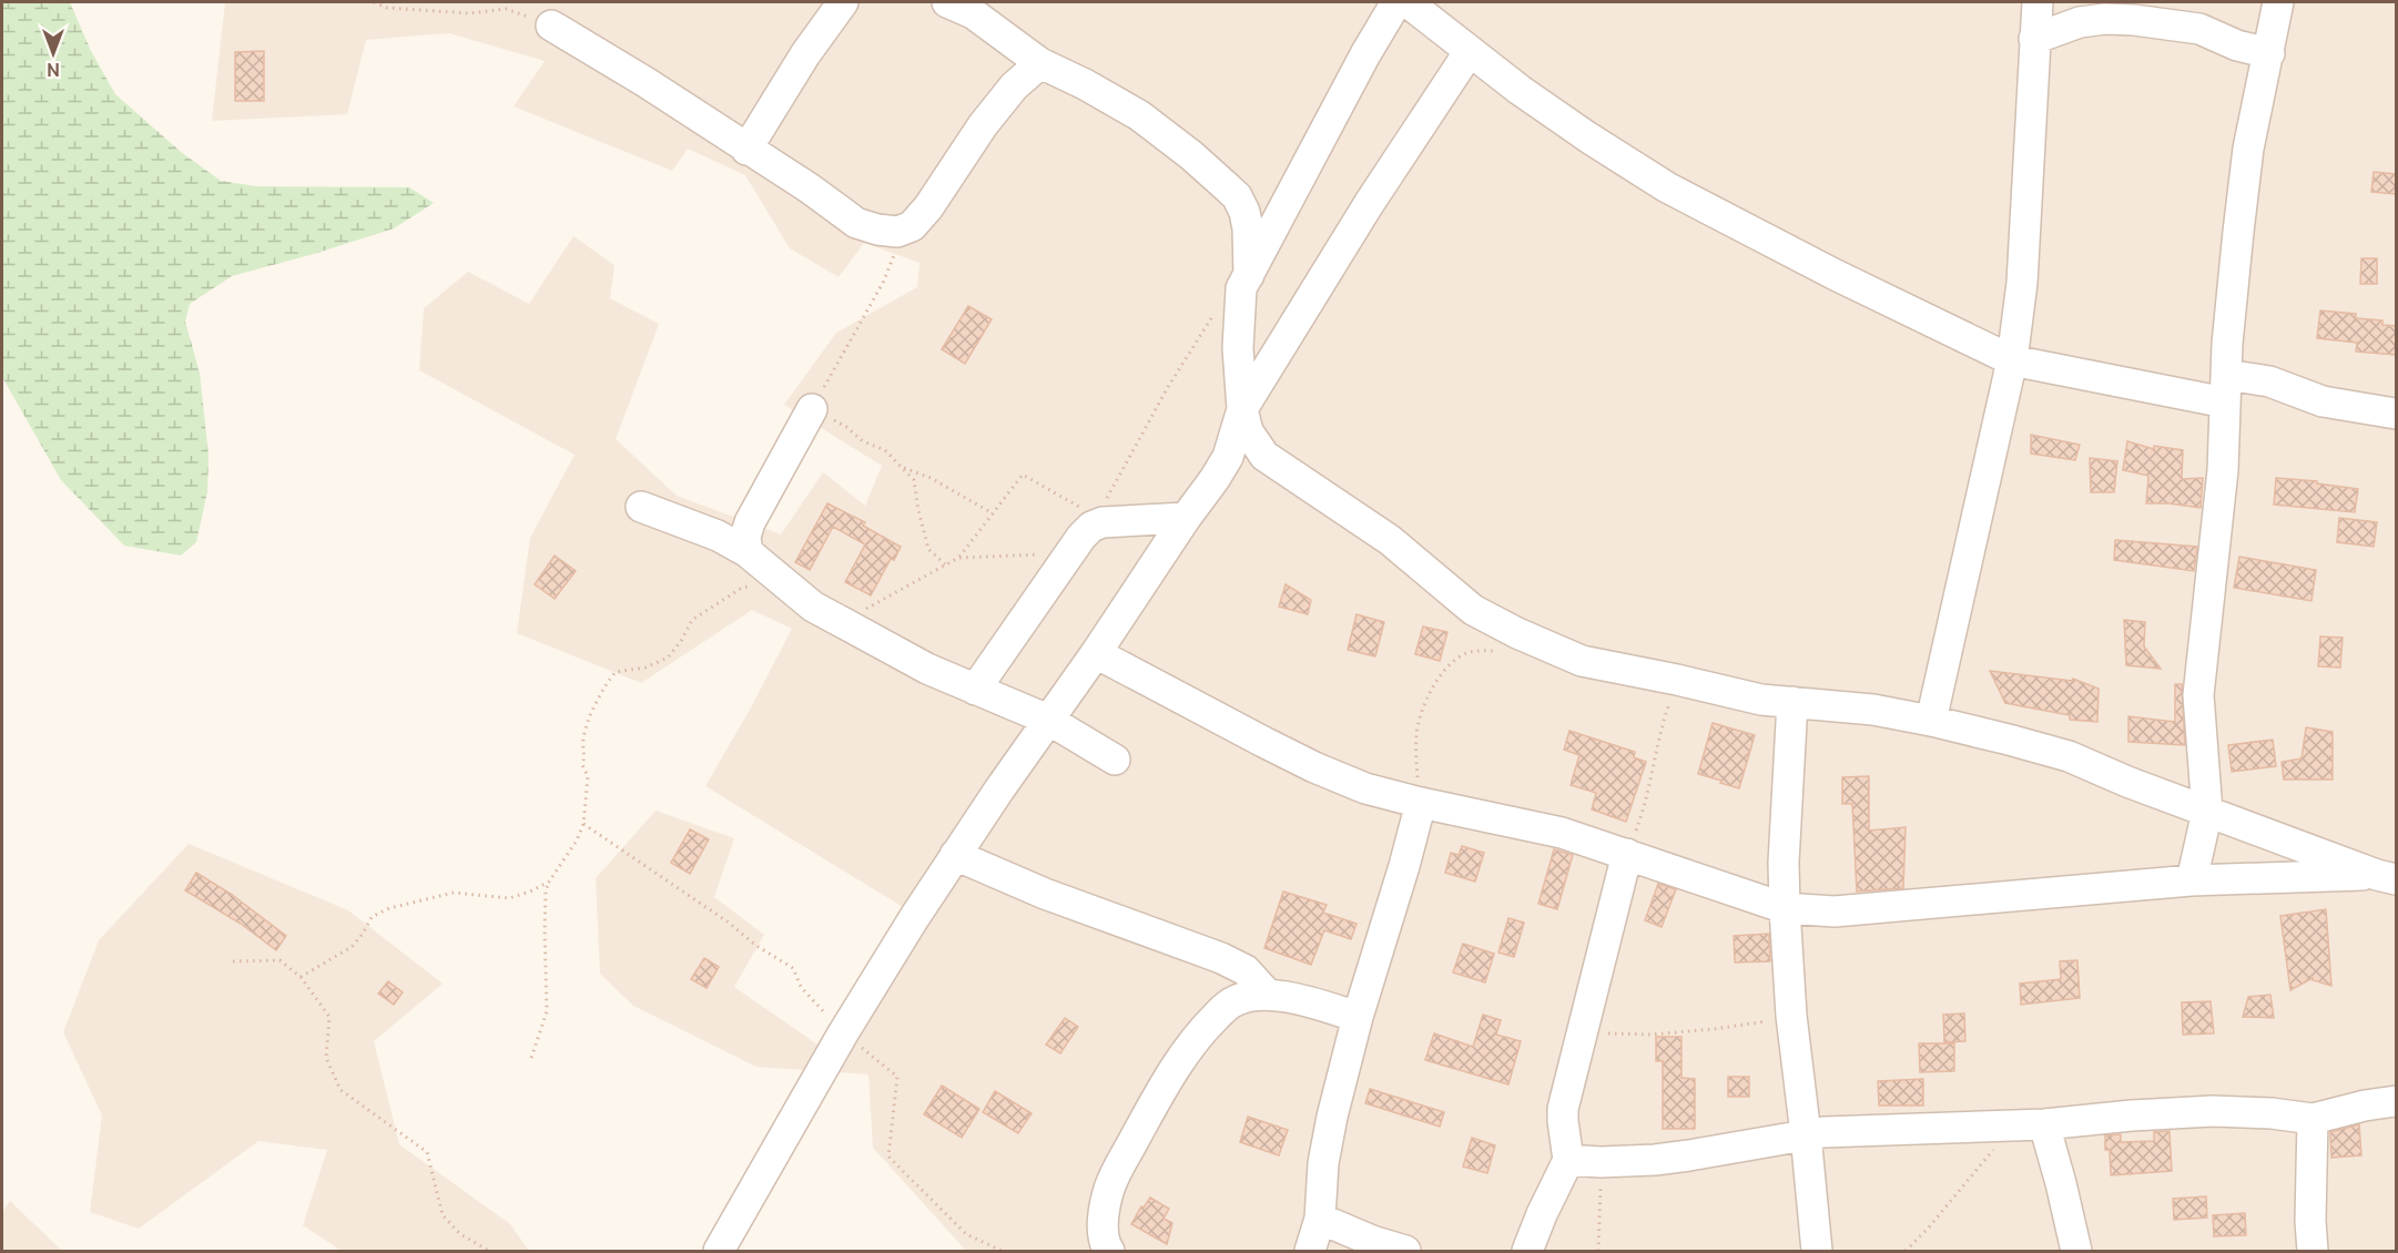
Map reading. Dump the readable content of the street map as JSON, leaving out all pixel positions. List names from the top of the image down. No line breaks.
{"north":"bottom"}
